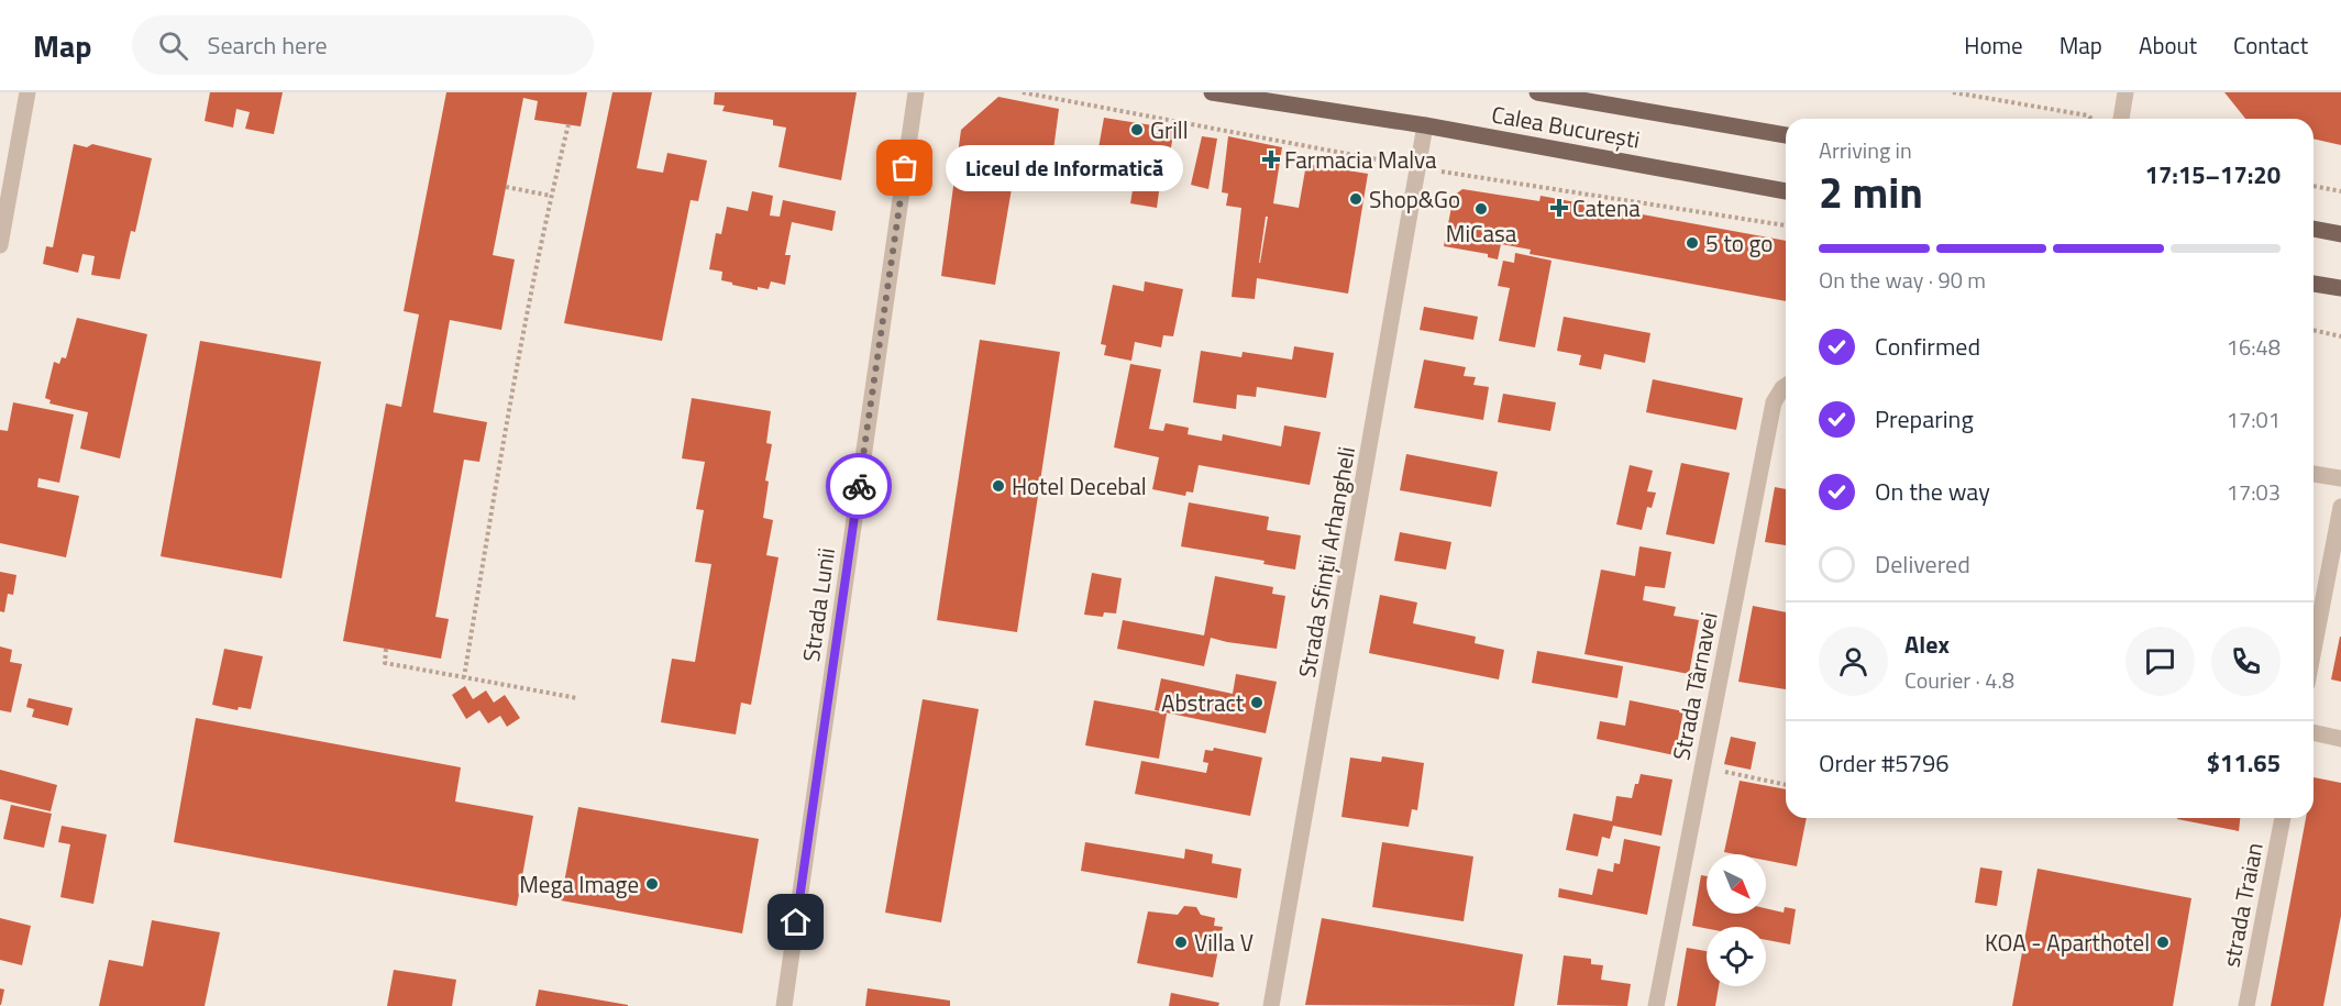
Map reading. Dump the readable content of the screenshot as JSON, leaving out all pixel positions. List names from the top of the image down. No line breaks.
{"streets":{"main road":["Calea București"],"street":["Strada Sfinții Arhangheli","Strada Lunii","Strada Târnavei","strada Traian"]},"crossings":[["Calea București","Strada Sfinții Arhangheli"]],"places":{"other":["Grill","Liceul de Informatică","Shop&Go","MiCasa","5 to go","Hotel Decebal","Abstract","Mega Image","Villa V","KOA - Aparthotel"],"health":["Farmacia Malva","Catena"]},"north":"bottom right","page":{"header":"Map","search":"Search here","nav":["Home","Map","About","Contact"],"heading":["2 min","Arriving in","17:15–17:20"],"panel":["Alex","Courier · 4.8","Order #5796","$11.65"],"bubble":"Liceul de Informatică","bar":"On the way · 90 m","list":[["Confirmed","16:48"],["Preparing","17:01"],["On the way","17:03"],"Delivered"]}}
